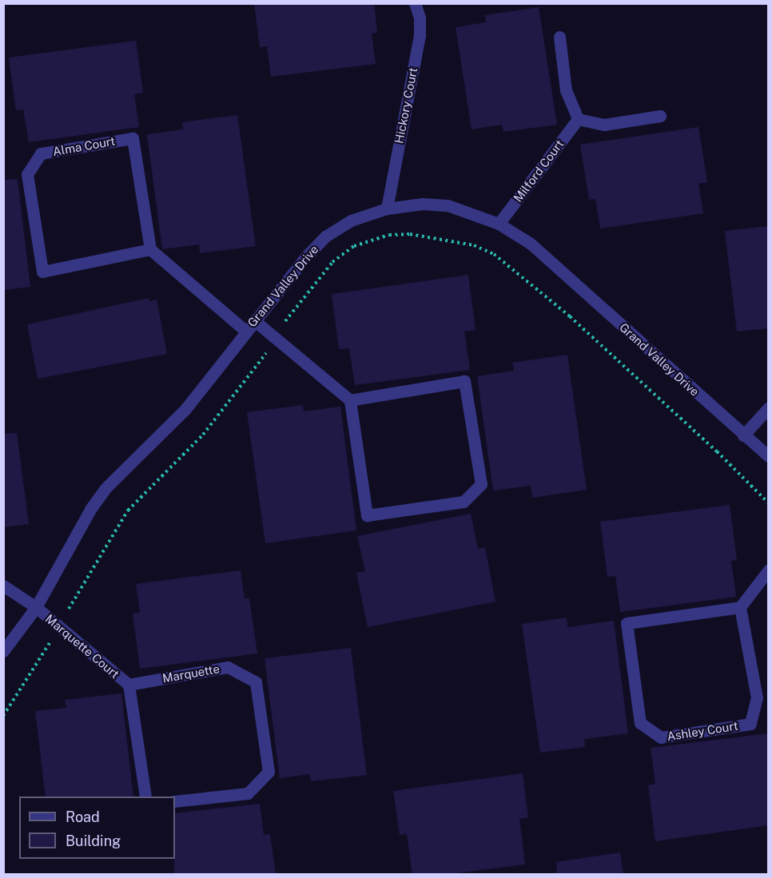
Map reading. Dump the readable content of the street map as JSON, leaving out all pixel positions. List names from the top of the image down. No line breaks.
{"streets":{"street":["Hickory Court","Alma Court","Milford Court","Grand Valley Drive","Marquette Court","Marquette","Ashley Court"]},"crossings":[["Hickory Court","Grand Valley Drive"],["Milford Court","Grand Valley Drive"],["Grand Valley Drive","Marquette Court"],["Marquette Court","Marquette"]],"legend":["Road","Building"]}
